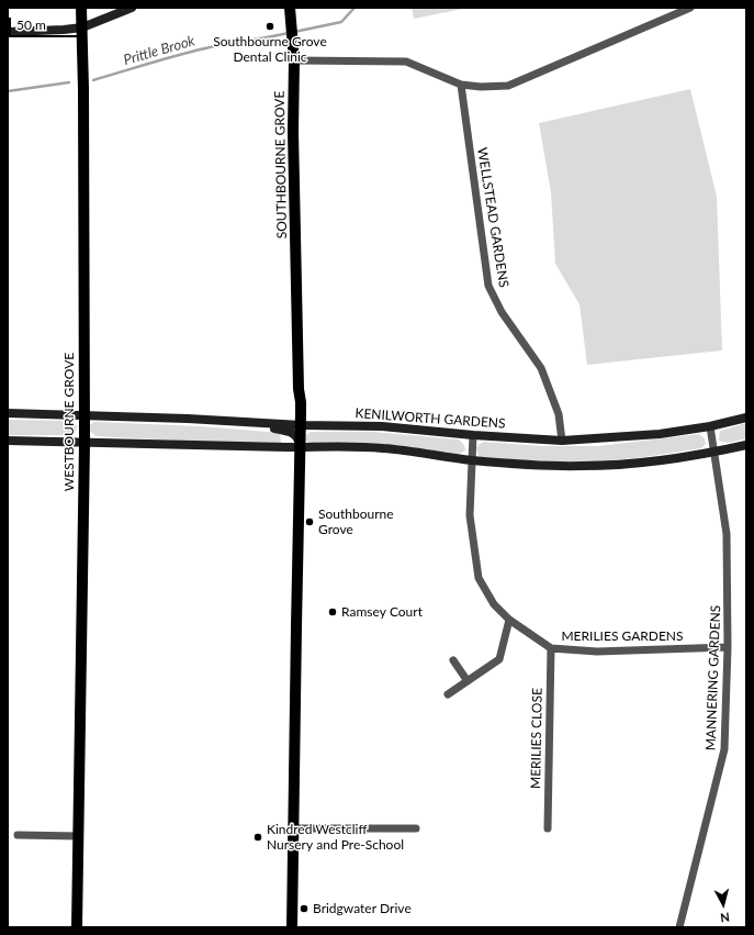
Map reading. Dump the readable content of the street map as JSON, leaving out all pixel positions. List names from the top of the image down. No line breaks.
{"streets":{"main road":["SOUTHBOURNE GROVE","WESTBOURNE GROVE"],"street":["WELLSTEAD GARDENS","KENILWORTH GARDENS","MERILIES GARDENS","MANNERING GARDENS","MERILIES CLOSE"]},"crossings":[["SOUTHBOURNE GROVE","KENILWORTH GARDENS"],["WELLSTEAD GARDENS","KENILWORTH GARDENS"],["KENILWORTH GARDENS","WESTBOURNE GROVE"],["KENILWORTH GARDENS","MERILIES GARDENS"],["KENILWORTH GARDENS","MANNERING GARDENS"],["MERILIES GARDENS","MANNERING GARDENS"],["MERILIES GARDENS","MERILIES CLOSE"]],"water":["Prittle Brook"],"places":["Southbourne Grove Dental Clinic","Southbourne Grove","Ramsey Court","Kindred Westcliff Nursery and Pre-School","Bridgwater Drive"],"scale_bar":"50 m","north":"bottom"}
